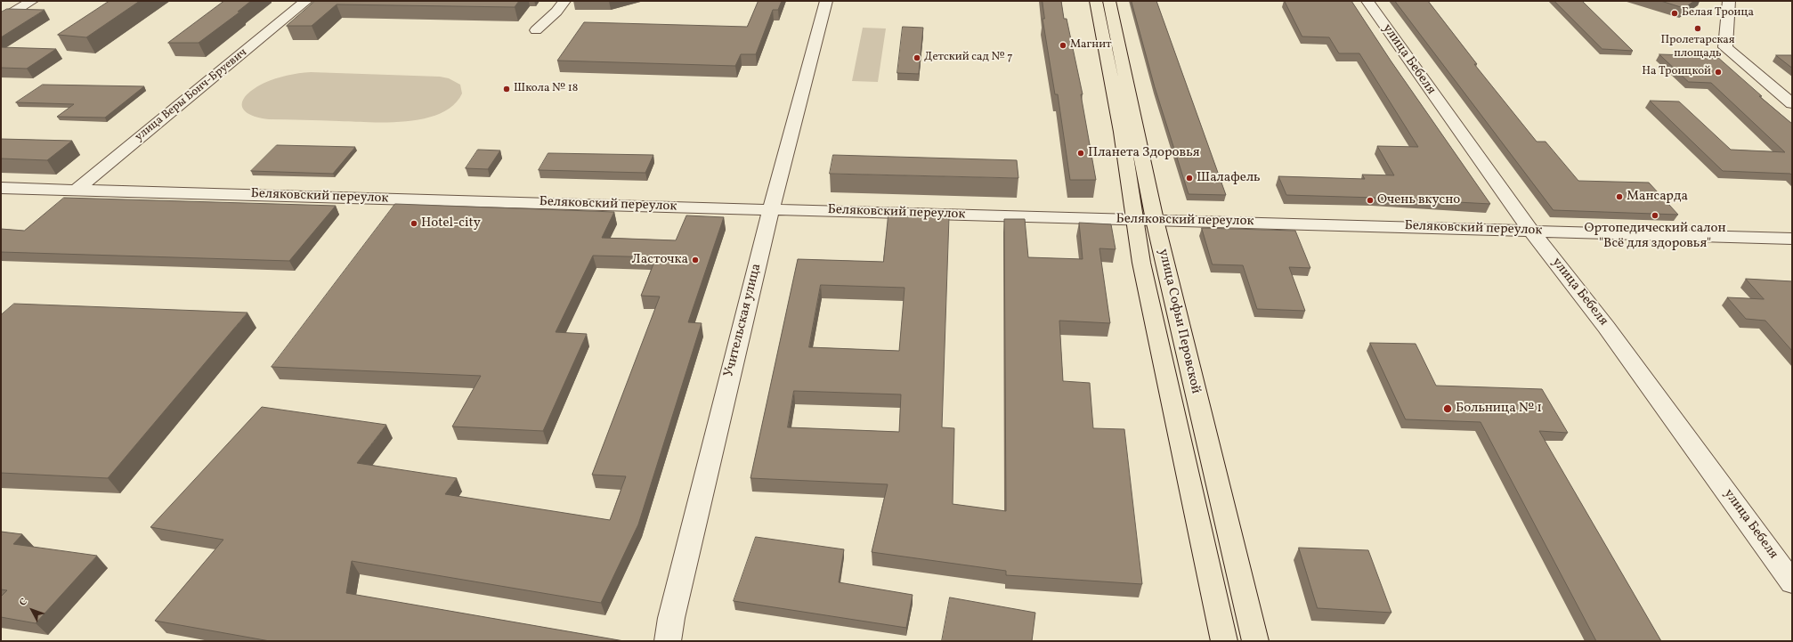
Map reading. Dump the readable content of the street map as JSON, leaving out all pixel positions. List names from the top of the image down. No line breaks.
{"streets":{"main road":["улица Софьи Перовской"],"street":["улица Бебеля","улица Веры Бонч-Бруевич","Беляковский переулок","Учительская улица"]},"crossings":[["улица Бебеля","Беляковский переулок"],["улица Веры Бонч-Бруевич","Беляковский переулок"],["Беляковский переулок","Учительская улица"],["Беляковский переулок","улица Софьи Перовской"]],"places":["Белая Троица","Пролетарская площадь","Магнит","Детский сад № 7","На Троицкой","Школа № 18","Планета Здоровья","Шалафель","Мансарда","Очень вкусно","Ортопедический салон \"Всё для здоровья\"","Hotel-city","Ласточка","Больница № 1"],"north":"top left"}
